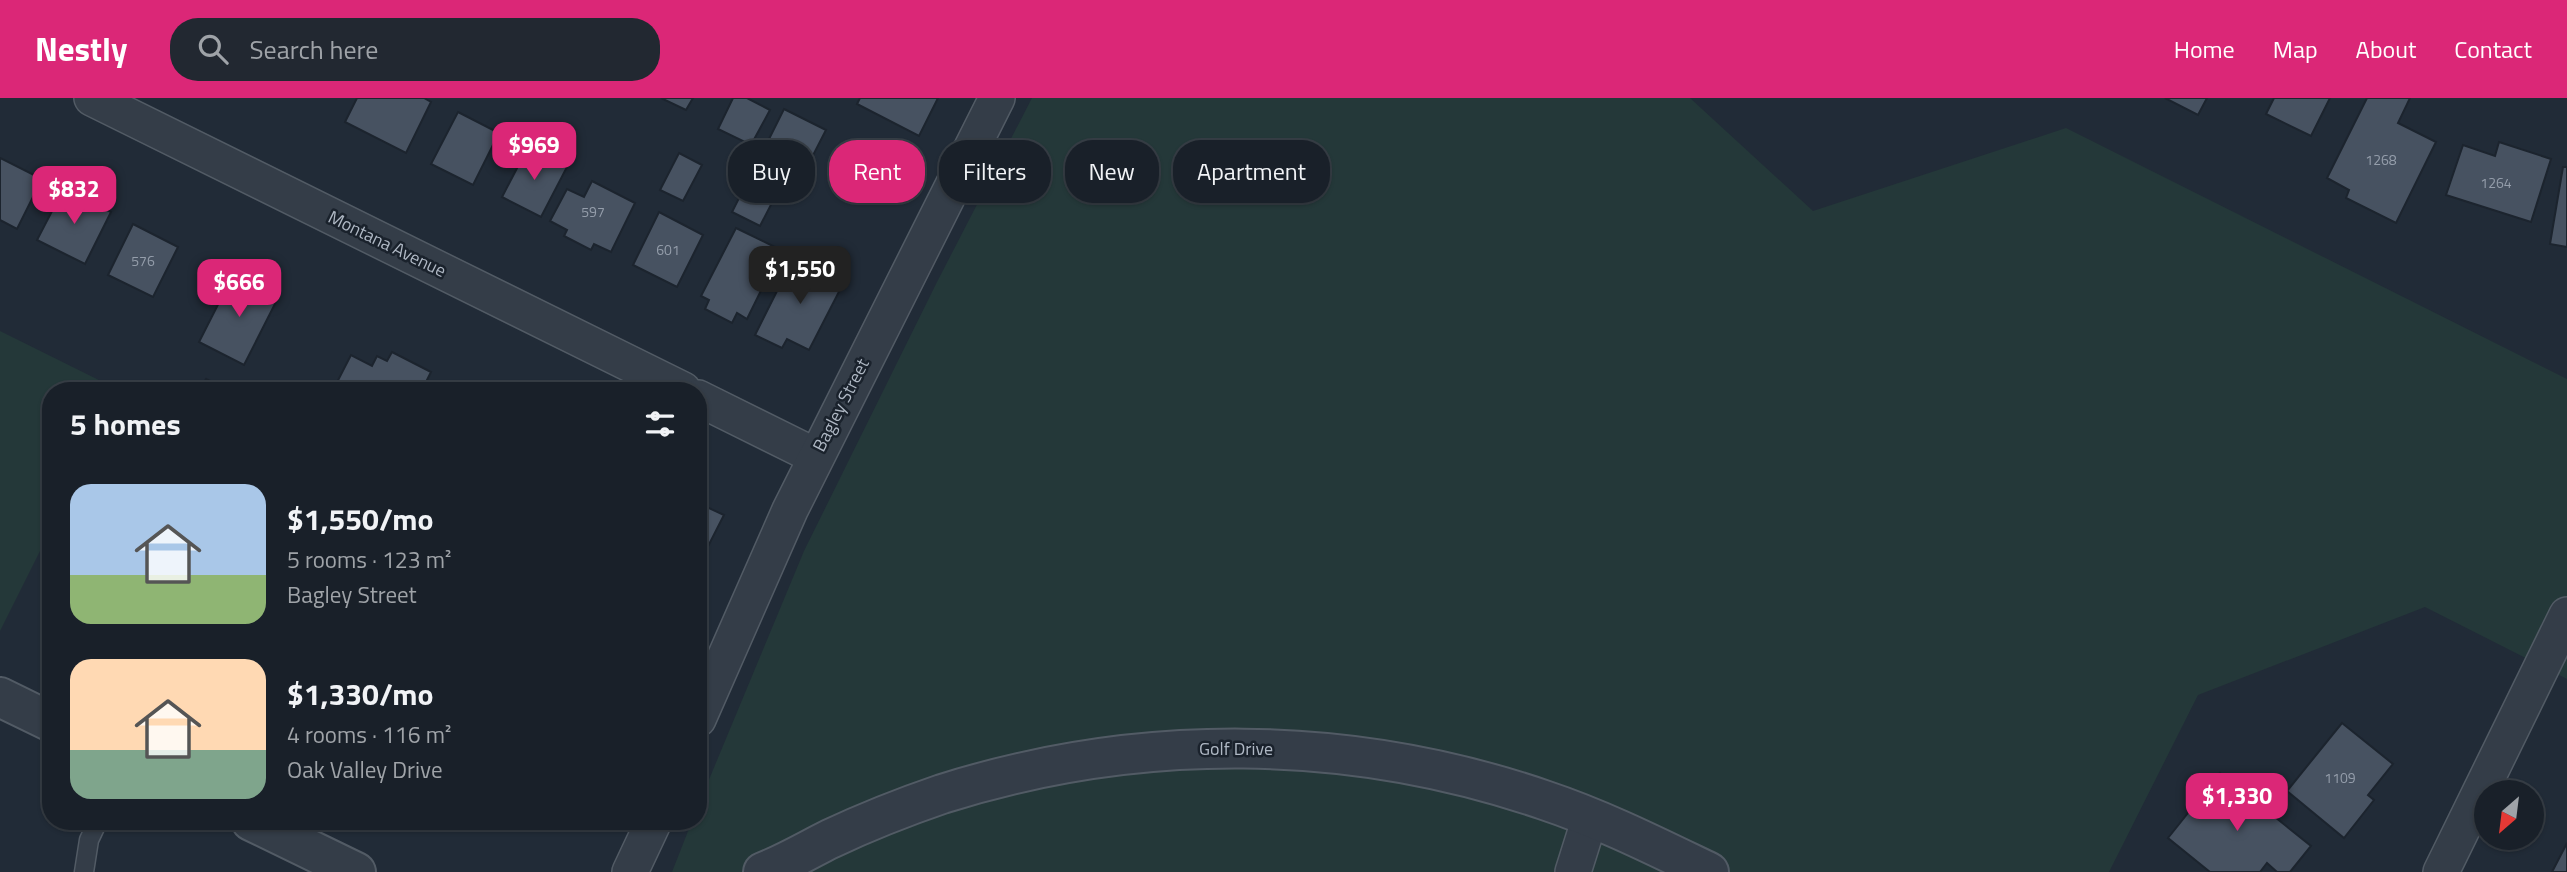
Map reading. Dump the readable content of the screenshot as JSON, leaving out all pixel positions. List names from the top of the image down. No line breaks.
{"streets":{"street":["Montana Avenue","Bagley Street","Golf Drive"]},"house_numbers":["1268","1264","597","601","576","1109"],"north":"bottom left","page":{"header":"Nestly","search":"Search here","nav":["Home","Map","About","Contact"],"price":["$969","$832","$1,550","$666","$1,330"],"chip":["Buy","Rent","Filters","New","Apartment"],"heading":"5 homes","list":[{"name":"$1,550/mo","note":"5 rooms · 123 m² · Bagley Street"},{"name":"$1,330/mo","note":"4 rooms · 116 m² · Oak Valley Drive"}]}}
